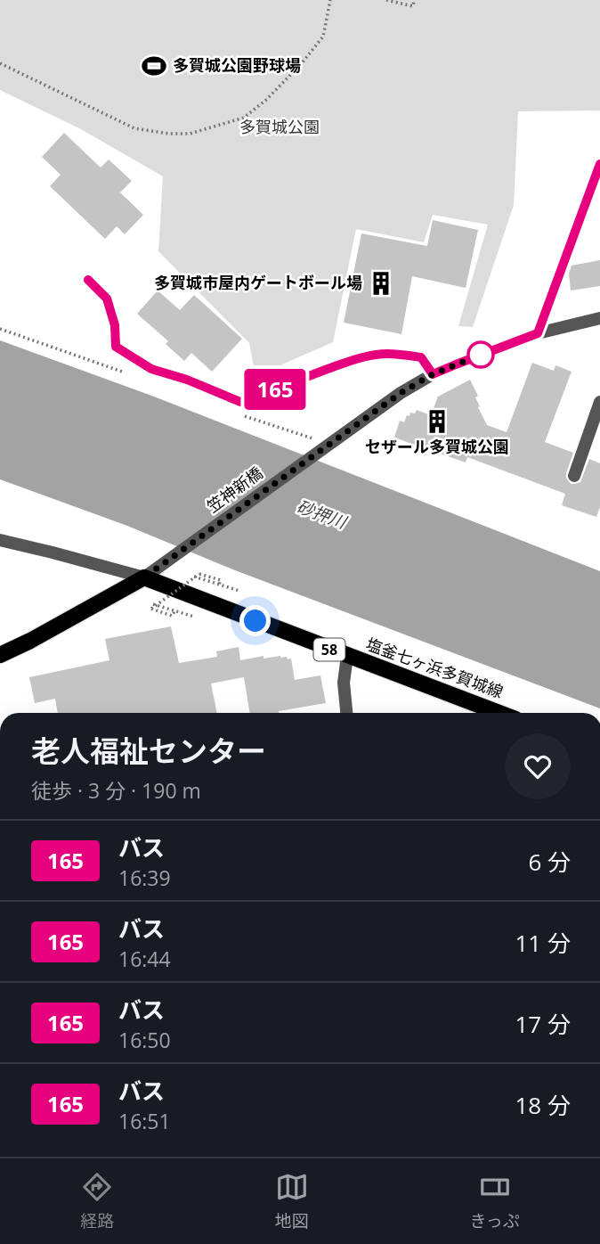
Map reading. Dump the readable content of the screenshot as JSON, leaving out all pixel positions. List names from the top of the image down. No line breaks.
{"streets":{"main road":["58","塩釜七ヶ浜多賀城線"],"street":["笠神新橋"]},"crossings":[["笠神新橋","塩釜七ヶ浜多賀城線"]],"water":["砂押川"],"parks":["多賀城公園"],"places":{"sports":["多賀城公園野球場"],"building":["多賀城市屋内ゲートボール場","セザール多賀城公園"]},"lines":["bus line 165"],"page":{"on_map":"165","heading":["老人福祉センター","徒歩 · 3 分 · 190 m"],"list":[{"mark":"165","name":"バス","note":"16:39","value":"6 分"},{"mark":"165","name":"バス","note":"16:44","value":"11 分"},{"mark":"165","name":"バス","note":"16:50","value":"17 分"},{"mark":"165","name":"バス","note":"16:51","value":"18 分"}],"tabs":["経路","地図","きっぷ"]}}
